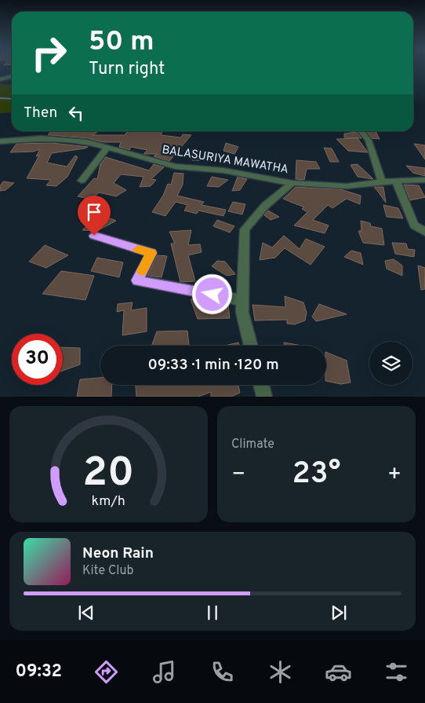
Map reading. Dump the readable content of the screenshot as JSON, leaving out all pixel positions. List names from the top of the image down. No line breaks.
{"streets":{"street":["BALASURIYA MAWATHA"]},"page":{"turn":["50 m","Turn right"],"then":"Then","limit":"30","trip":"09:33 · 1 min · 120 m","tile":"Climate","heat":["−","23°","+"],"song":["Neon Rain","Kite Club"],"tabs":"09:32","gauge":["20","km/h"]}}
